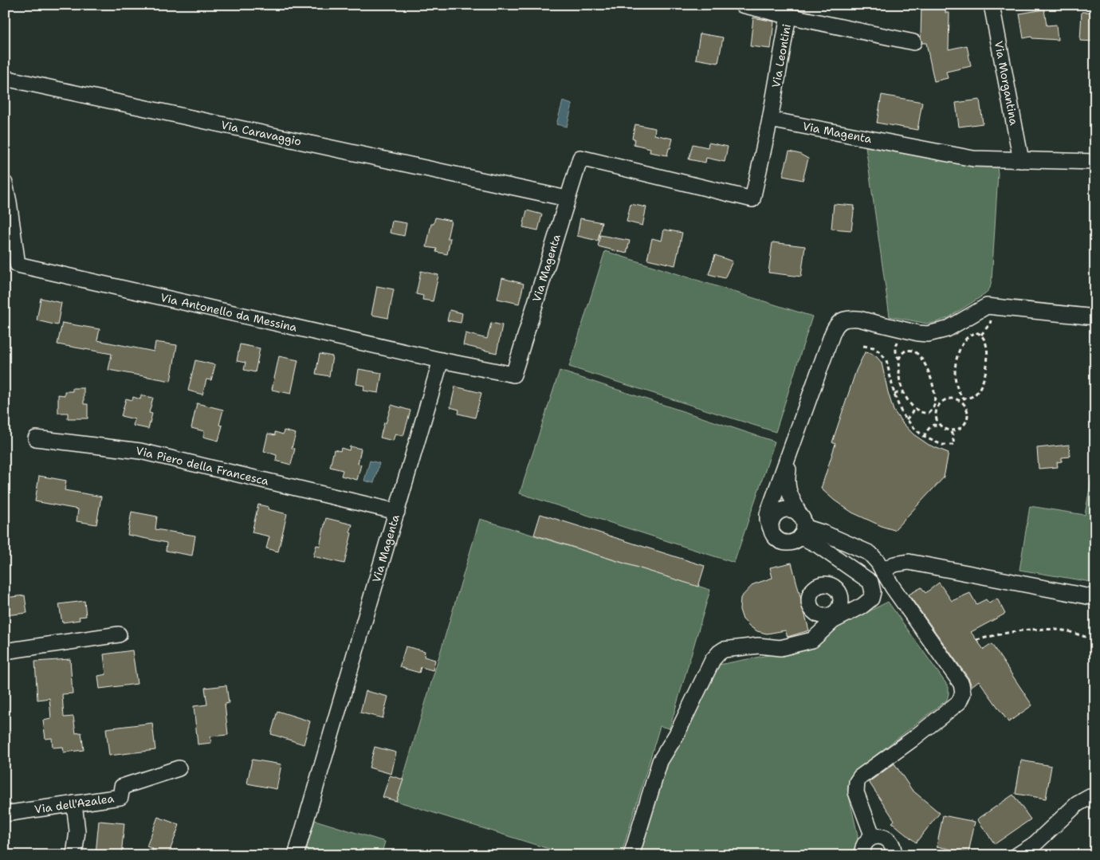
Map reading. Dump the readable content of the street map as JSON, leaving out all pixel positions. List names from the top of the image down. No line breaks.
{"streets":{"street":["Via Leontini","Via Morgantina","Via Magenta","Via Caravaggio","Via Antonello da Messina","Via Piero della Francesca","Via dell'Azalea"]},"crossings":[["Via Leontini","Via Magenta"],["Via Morgantina","Via Magenta"],["Via Magenta","Via Caravaggio"],["Via Magenta","Via Antonello da Messina"],["Via Magenta","Via Piero della Francesca"]]}
